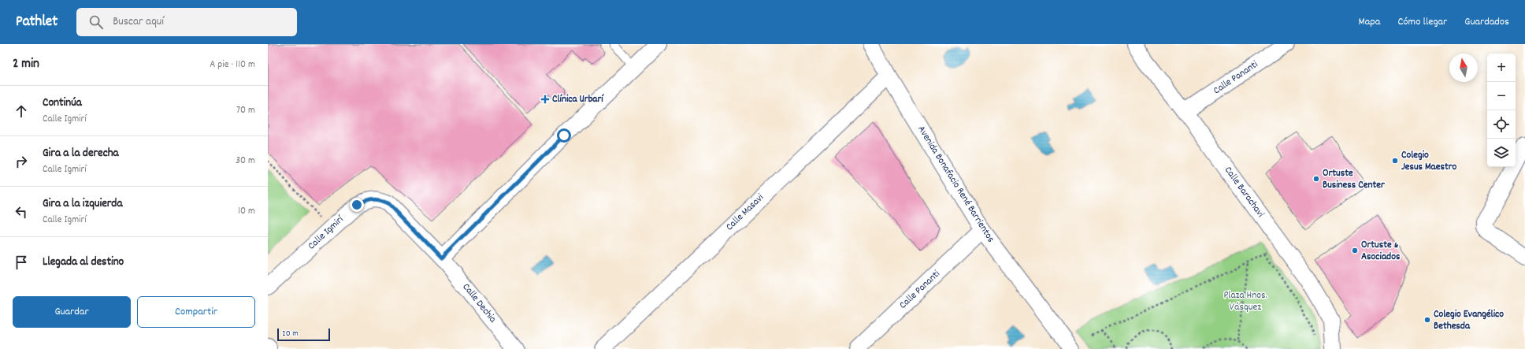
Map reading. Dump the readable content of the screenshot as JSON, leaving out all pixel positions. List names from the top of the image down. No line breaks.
{"streets":{"street":["Calle Pananti","Avenida Bonafacio René Barrientos","Calle Barachavi","Calle Masavi","Calle Igmirí","Calle Dechia"]},"crossings":[["Calle Pananti","Avenida Bonafacio René Barrientos"],["Calle Pananti","Calle Barachavi"],["Avenida Bonafacio René Barrientos","Calle Masavi"],["Calle Igmirí","Calle Dechia"]],"parks":["Plaza Hnos. Vásquez"],"places":{"health":["Clínica Urbarí"],"other":["Colegio Jesus Maestro","Ortuste Business Center","Ortuste & Asociados","Colegio Evangélico Bethesda"]},"scale_bar":"20 m","north":"top","page":{"header":"Pathlet","search":"Buscar aquí","nav":["Mapa","Cómo llegar","Guardados"],"heading":["2 min","A pie · 110 m"],"map_buttons":["+","−"],"list":[["Continúa","Calle Igmirí","70 m"],["Gira a la derecha","Calle Igmirí","30 m"],["Gira a la izquierda","Calle Igmirí","10 m"],"Llegada al destino"],"buttons":["Guardar","Compartir"],"scale":"20 m"}}
